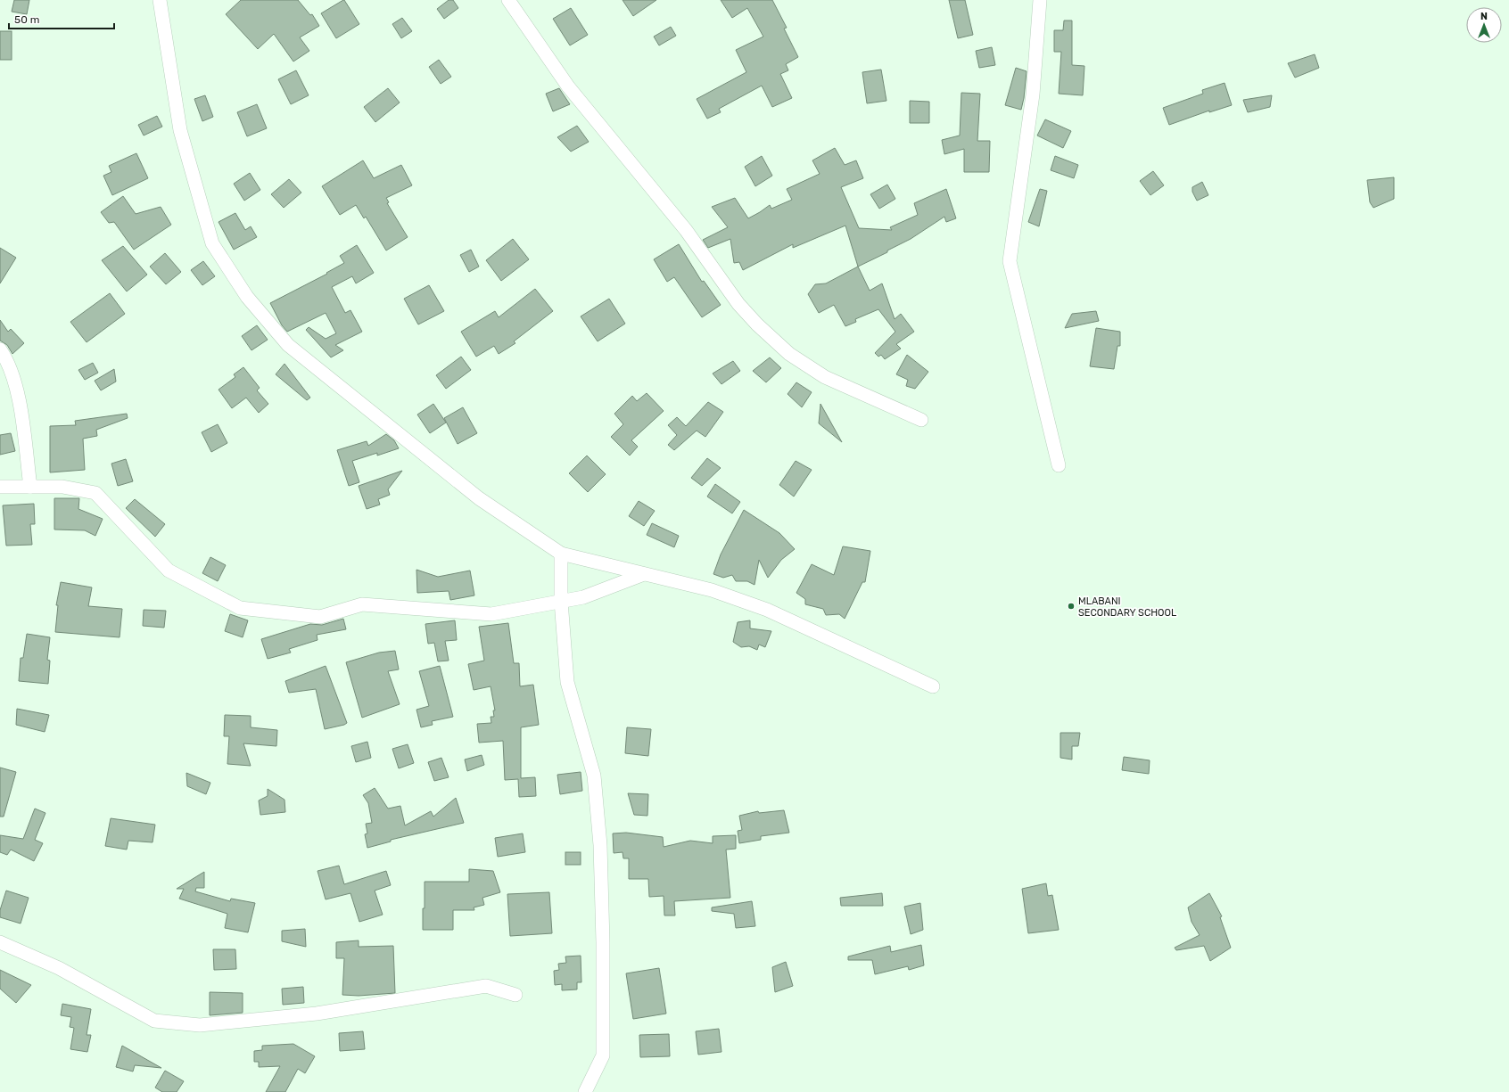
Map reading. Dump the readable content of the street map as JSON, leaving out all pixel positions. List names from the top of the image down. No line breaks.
{"places":["MLABANI SECONDARY SCHOOL"],"scale_bar":"50 m","north":"top"}
